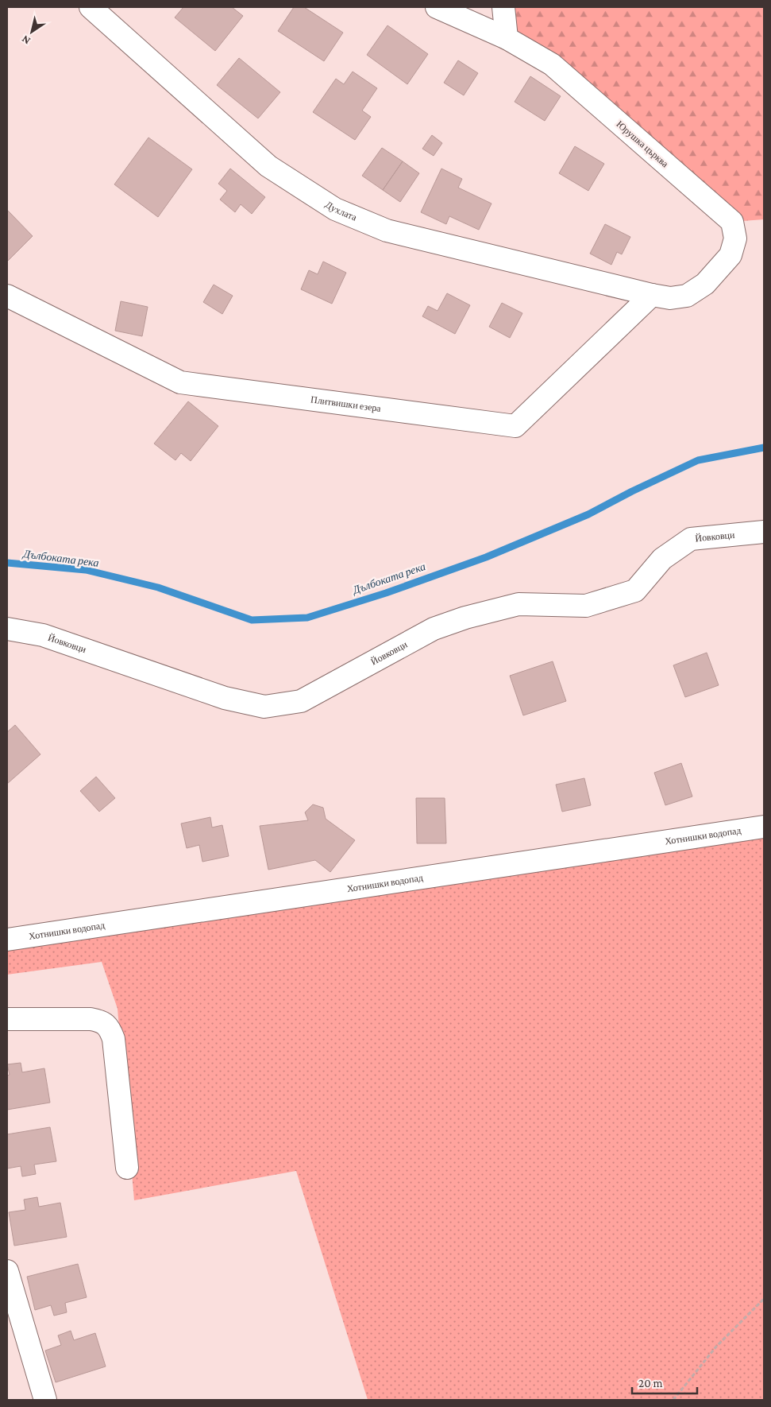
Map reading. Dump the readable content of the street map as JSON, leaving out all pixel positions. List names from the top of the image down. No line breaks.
{"streets":{"street":["Юрушка църква","Духлата","Плитвишки езера","Йовковци","Хотнишки водопад"]},"crossings":[["Юрушка църква","Духлата"],["Юрушка църква","Плитвишки езера"],["Духлата","Плитвишки езера"]],"water":["Дълбоката река"],"scale_bar":"20 m","north":"bottom left"}
